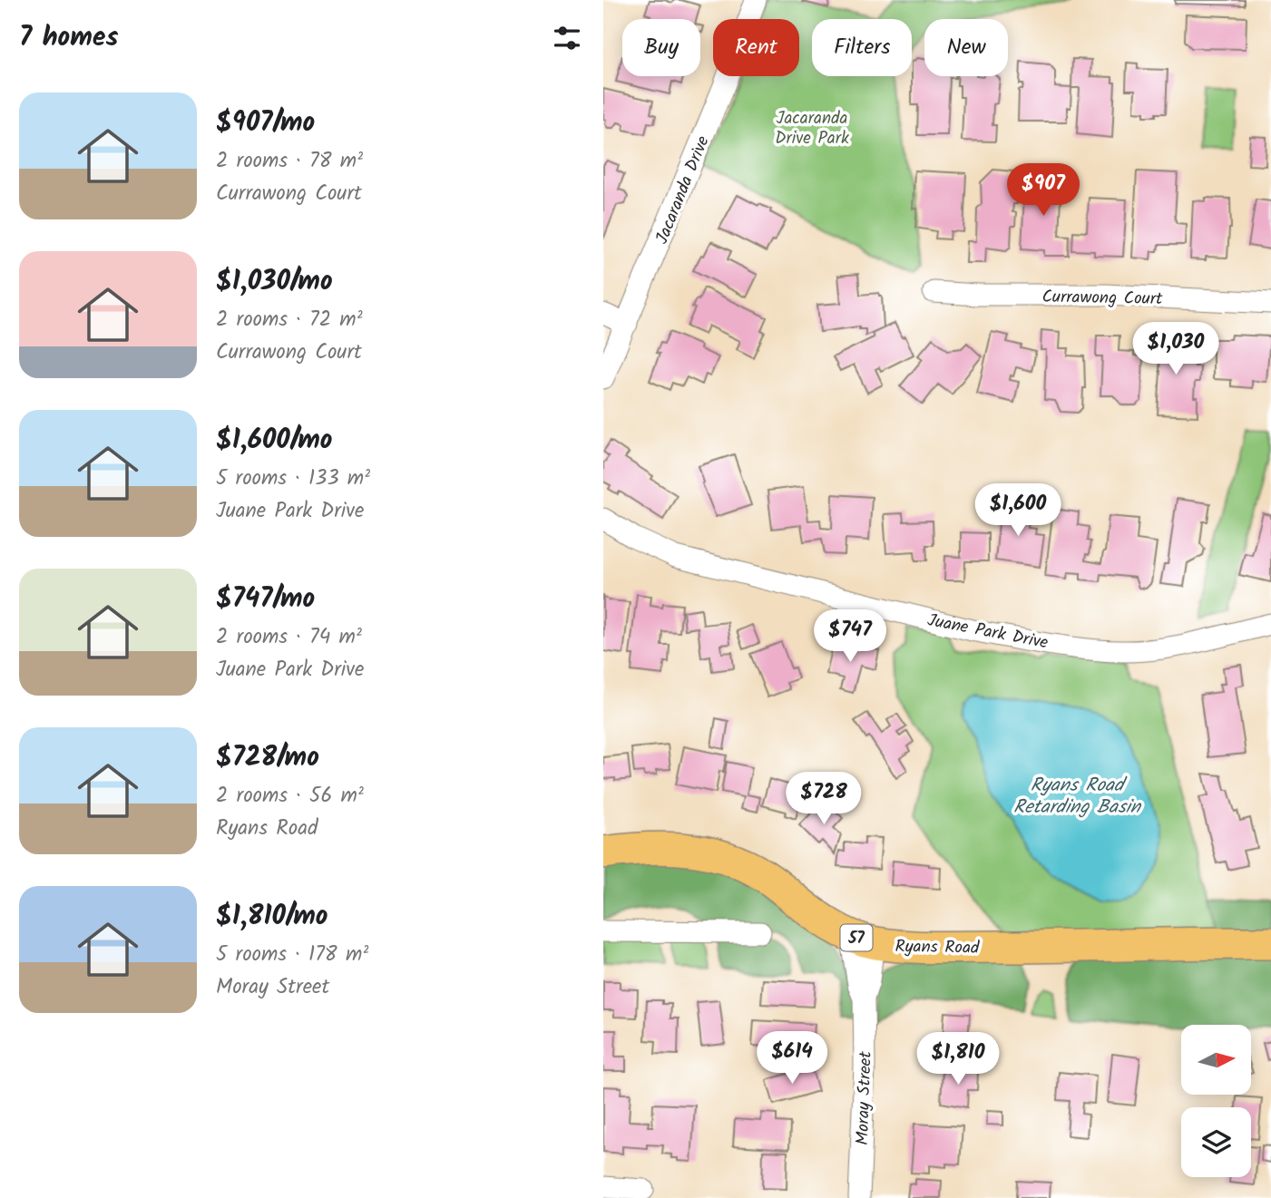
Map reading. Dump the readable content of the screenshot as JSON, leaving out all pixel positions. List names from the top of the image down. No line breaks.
{"streets":{"main road":["57","Ryans Road"],"street":["Jacaranda Drive","Currawong Court","Juane Park Drive","Moray Street"]},"crossings":[["Ryans Road","Moray Street"]],"water":["Ryans Road Retarding Basin"],"parks":["Jacaranda Drive Park"],"north":"right","page":{"heading":"7 homes","chip":["Buy","Rent","Filters","New"],"list":[{"name":"$907/mo","note":"2 rooms · 78 m² · Currawong Court"},{"name":"$1,030/mo","note":"2 rooms · 72 m² · Currawong Court"},{"name":"$1,600/mo","note":"5 rooms · 133 m² · Juane Park Drive"},{"name":"$747/mo","note":"2 rooms · 74 m² · Juane Park Drive"},{"name":"$728/mo","note":"2 rooms · 56 m² · Ryans Road"},{"name":"$1,810/mo","note":"5 rooms · 178 m² · Moray Street"}],"price":["$907","$1,030","$1,600","$747","$728","$614","$1,810"]}}
